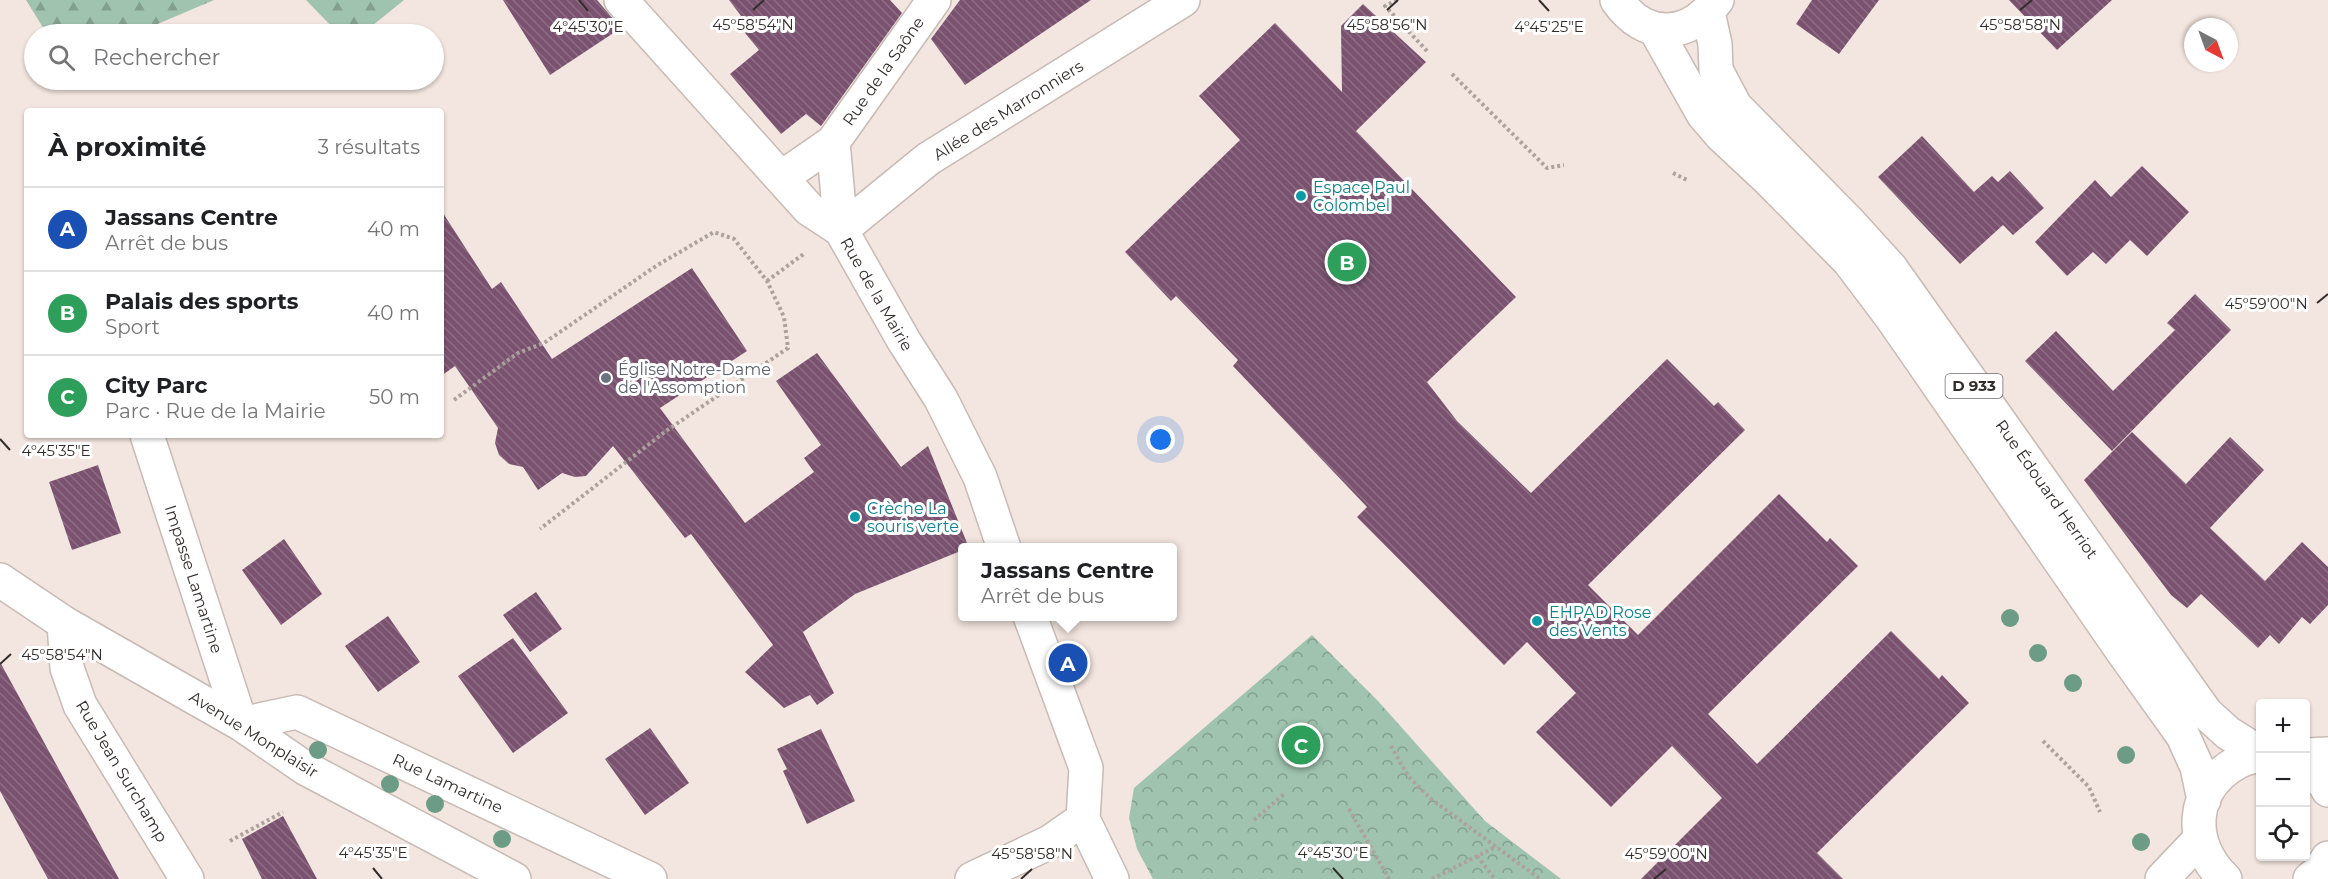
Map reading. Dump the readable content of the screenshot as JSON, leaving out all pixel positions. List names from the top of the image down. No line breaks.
{"streets":{"street":["Rue de la Saône","Allée des Marronniers","Rue de la Mairie","D 933","Rue Édouard Herriot","Impasse Lamartine","Avenue Monplaisir","Rue Jean Surchamp","Rue Lamartine"]},"crossings":[["Rue de la Saône","Allée des Marronniers"],["Rue de la Saône","Rue de la Mairie"],["Allée des Marronniers","Rue de la Mairie"],["Impasse Lamartine","Avenue Monplaisir"],["Impasse Lamartine","Rue Lamartine"],["Avenue Monplaisir","Rue Jean Surchamp"],["Avenue Monplaisir","Rue Lamartine"]],"places":["Espace Paul Colombel","Église Notre-Dame de l'Assomption","Crèche La souris verte","EHPAD Rose des Vents"],"north":"bottom right","page":{"search":"Rechercher","heading":["À proximité","3 résultats"],"list":[{"mark":"A","name":"Jassans Centre","note":"Arrêt de bus","value":"40 m"},{"mark":"B","name":"Palais des sports","note":"Sport","value":"40 m"},{"mark":"C","name":"City Parc","note":"Parc · Rue de la Mairie","value":"50 m"}],"pins":["B","A","C"],"popup":["Jassans Centre","Arrêt de bus"],"map_buttons":["+","−"]},"coordinates":["45°58'54\"N","45°58'56\"N","45°58'58\"N","4°45'30\"E","4°45'25\"E","45°59'00\"N","4°45'35\"E"]}
